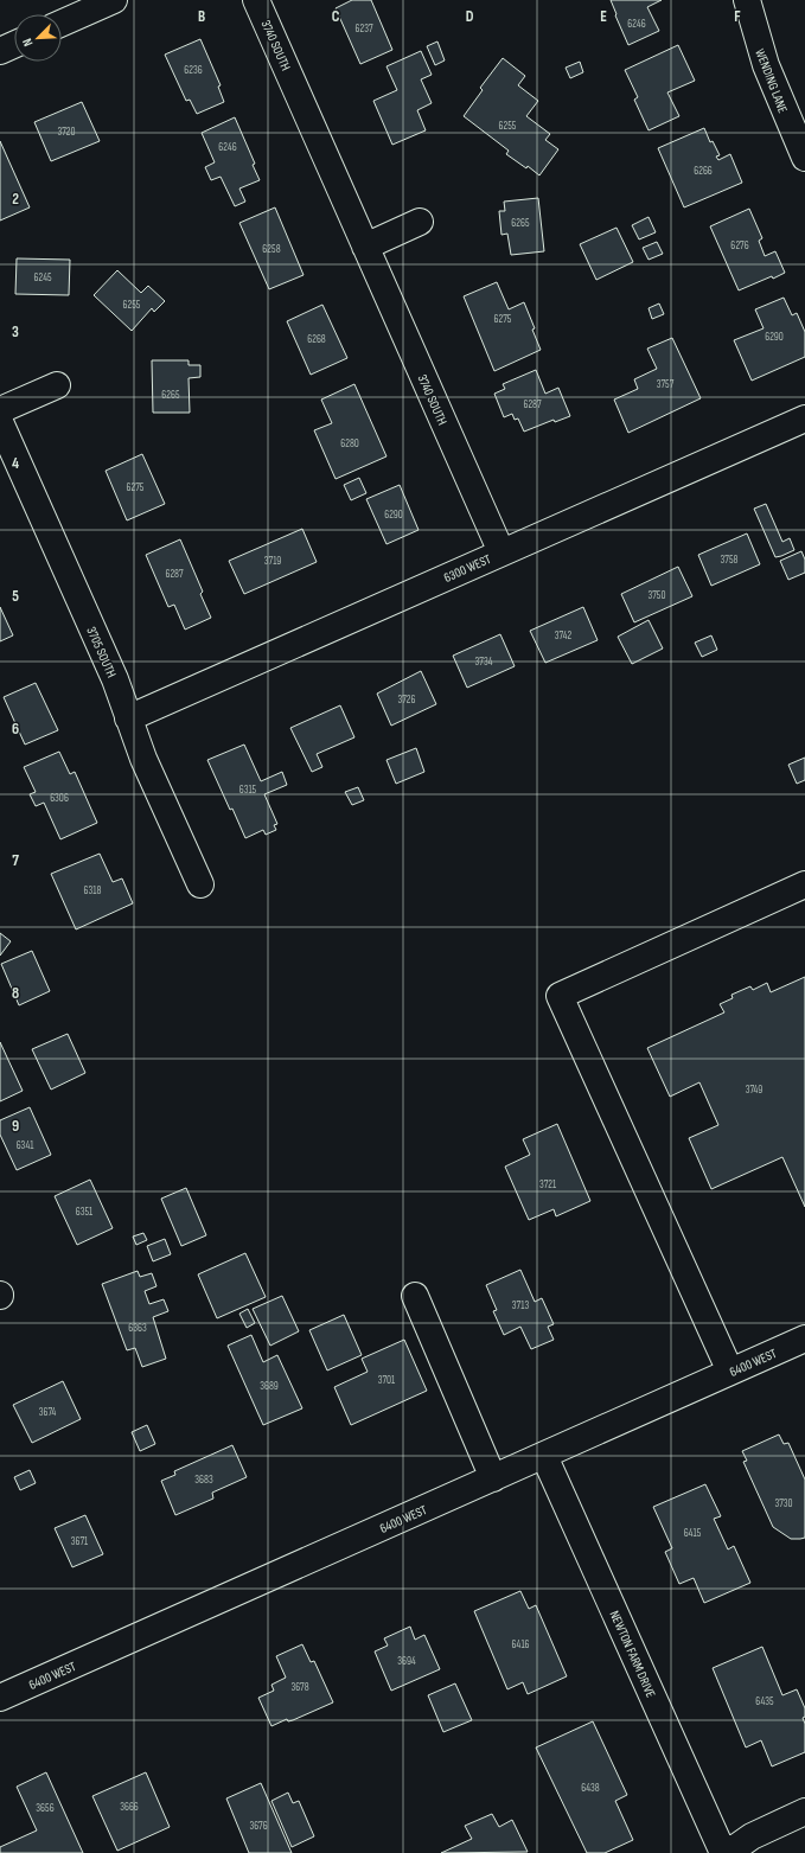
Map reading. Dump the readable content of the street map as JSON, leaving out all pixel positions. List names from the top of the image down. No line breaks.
{"streets":{"street":["3740 SOUTH","WENDING LANE","6300 WEST","3705 SOUTH","6400 WEST","NEWTON FARM DRIVE"]},"crossings":[["3740 SOUTH","6300 WEST"],["6300 WEST","3705 SOUTH"],["6400 WEST","NEWTON FARM DRIVE"]],"house_numbers":["6246","6237","6236","6255","3720","6246","6266","6265","6276","6258","6245","6255","6275","6290","6268","3757","6265","6287","6280","6275","6290","3758","3719","6287","3750","3742","3734","3726","6315","6306","6318","3749","6341","3721","6351","3713","6363","3701","3689","3674","3683","3730","6415","3671","6416","3694","3678","6435","6438","3666","3656","3676"],"north":"bottom left","grid":{"columns":["B","C","D","E","F"],"rows":["2","3","4","5","6","7","8","9"]}}
